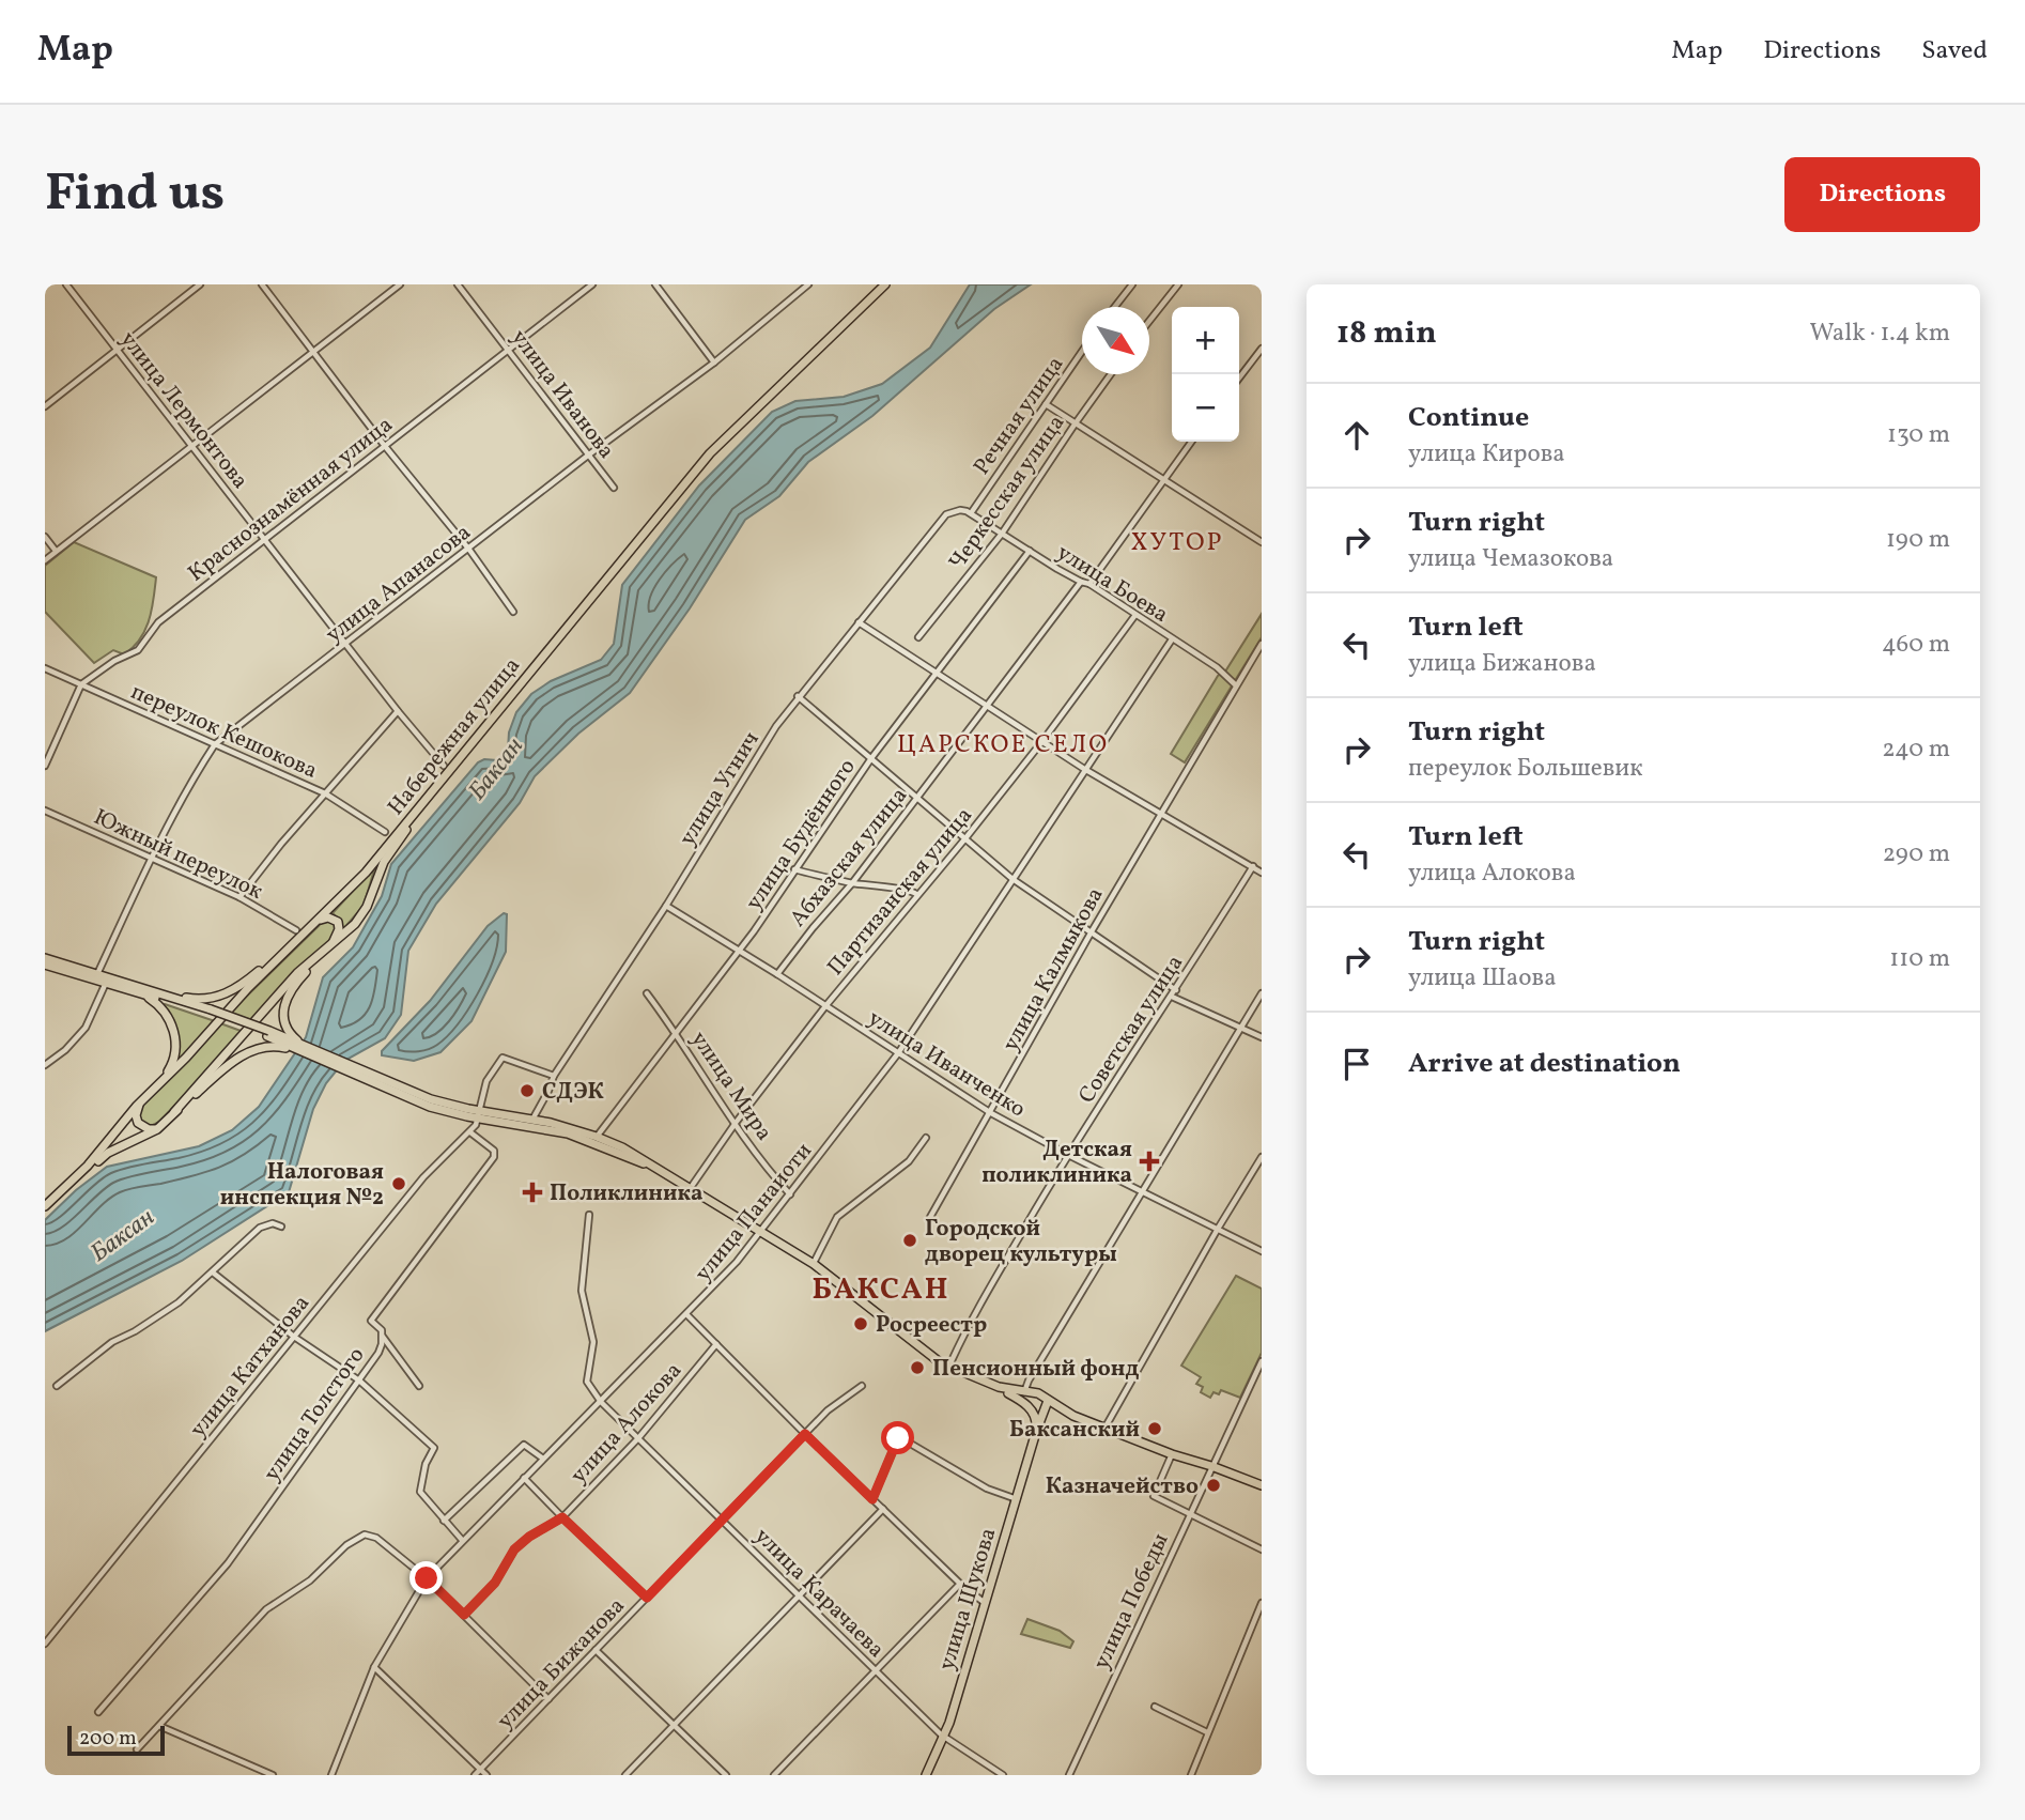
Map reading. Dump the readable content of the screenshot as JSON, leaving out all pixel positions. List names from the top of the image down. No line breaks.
{"streets":{"main road":["Набережная улица","улица Шукова"],"street":["улица Иванова","улица Лермонтова","Речная улица","Черкесская улица","Краснознамённая улица","улица Апанасова","улица Боева","переулок Кешокова","улица Угнич","улица Будённого","Южный переулок","Абхазская улица","Партизанская улица","улица Калмыкова","Советская улица","улица Иванченко","улица Мира","улица Панаиоти","улица Катханова","улица Толстого","улица Алокова","улица Карачаева","улица Победы","улица Бижанова"]},"crossings":[["улица Иванова","Краснознамённая улица"],["улица Иванова","улица Апанасова"],["улица Лермонтова","Краснознамённая улица"],["улица Лермонтова","улица Апанасова"],["Речная улица","улица Боева"],["Речная улица","улица Угнич"],["Черкесская улица","улица Боева"],["Краснознамённая улица","переулок Кешокова"],["улица Апанасова","переулок Кешокова"],["улица Апанасова","Южный переулок"],["улица Боева","улица Угнич"],["улица Боева","улица Будённого"],["улица Боева","Абхазская улица"],["улица Боева","Партизанская улица"],["улица Боева","улица Калмыкова"],["улица Боева","улица Панаиоти"],["улица Угнич","улица Иванченко"],["улица Угнич","улица Катханова"],["улица Будённого","улица Иванченко"],["улица Будённого","улица Мира"],["Абхазская улица","улица Иванченко"],["Партизанская улица","улица Иванченко"],["Партизанская улица","улица Мира"],["улица Калмыкова","улица Иванченко"],["Советская улица","улица Иванченко"],["улица Иванченко","улица Панаиоти"],["улица Мира","улица Панаиоти"],["улица Панаиоти","улица Карачаева"],["улица Катханова","улица Толстого"],["улица Алокова","улица Карачаева"],["улица Карачаева","улица Шукова"],["улица Карачаева","улица Бижанова"]],"districts":["ХУТОР","ЦАРСКОЕ СЕЛО","БАКСАН"],"water":["Баксан"],"places":{"other":["СДЭК","Налоговая инспекция №2","Городской дворец культуры","Росреестр","Пенсионный фонд","Баксанский","Казначейство"],"health":["Детская поликлиника","Поликлиника"]},"scale_bar":"200 m","north":"bottom right","page":{"header":"Map","nav":["Map","Directions","Saved"],"buttons":"Directions","title":"Find us","heading":["18 min","Walk · 1.4 km"],"map_buttons":["+","−"],"list":[["Continue","улица Кирова","130 m"],["Turn right","улица Чемазокова","190 m"],["Turn left","улица Бижанова","460 m"],["Turn right","переулок Большевик","240 m"],["Turn left","улица Алокова","290 m"],["Turn right","улица Шаова","110 m"],"Arrive at destination"],"scale":"200 m"}}
